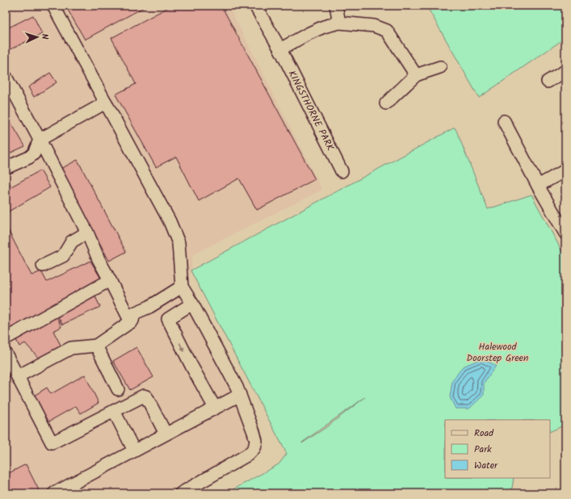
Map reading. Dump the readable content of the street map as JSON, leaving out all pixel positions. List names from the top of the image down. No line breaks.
{"streets":{"street":["KINGSTHORNE PARK"]},"parks":["Halewood Doorstep Green"],"legend":["Road","Park","Water"],"north":"right"}
